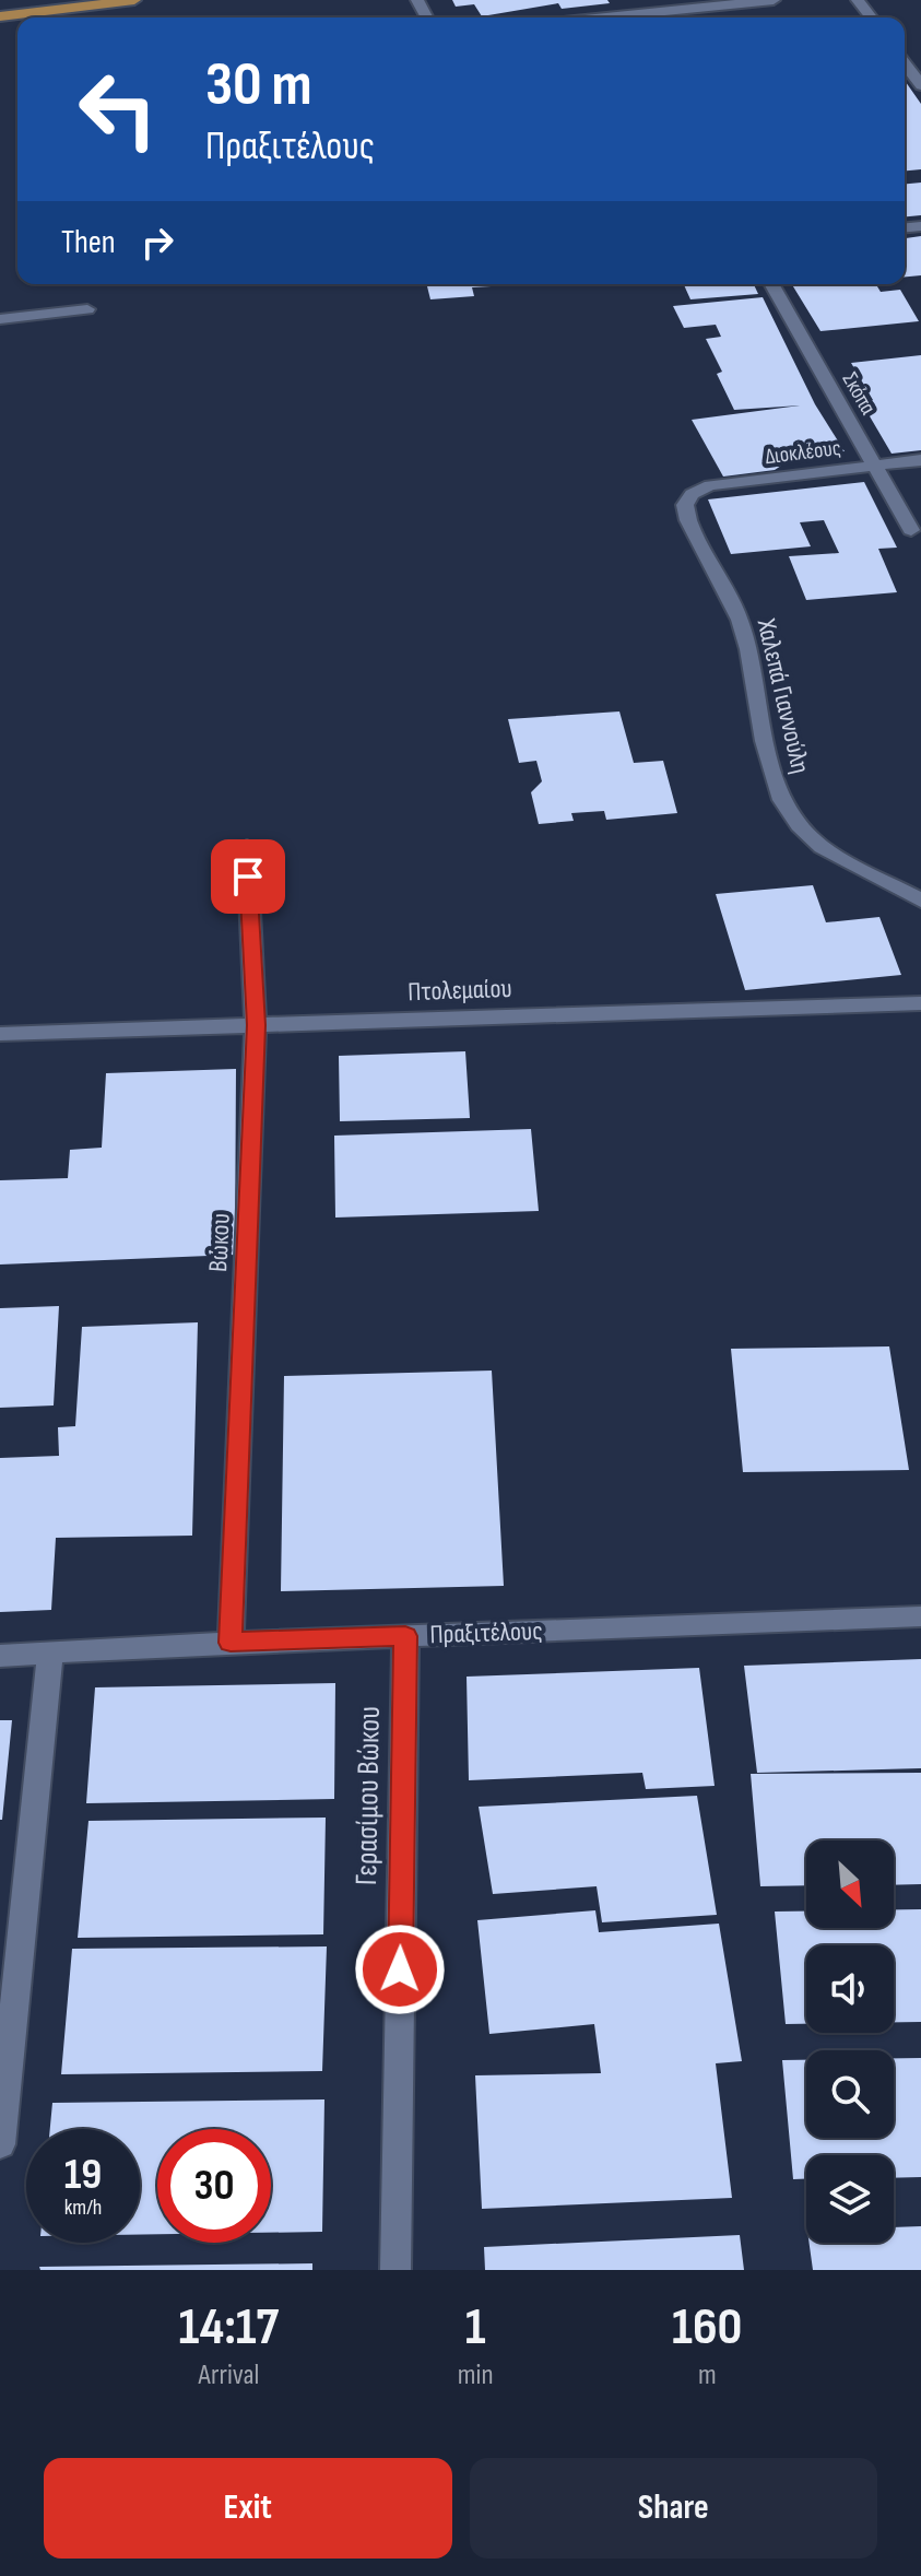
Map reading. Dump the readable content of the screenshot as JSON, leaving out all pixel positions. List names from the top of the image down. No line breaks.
{"streets":{"street":["Σκόπα","Διοκλέους","Χαλεπά Γιαννούλη","Πτολεμαίου","Βώκου","Πραξιτέλους","Γερασίμου Βώκου"]},"crossings":[["Σκόπα","Διοκλέους"],["Διοκλέους","Χαλεπά Γιαννούλη"],["Πτολεμαίου","Βώκου"],["Βώκου","Πραξιτέλους"],["Πραξιτέλους","Γερασίμου Βώκου"]],"north":"bottom right","page":{"turn":["30 m","Πραξιτέλους"],"then":"Then","speed":"19 km/h","limit":"30","eta":["14:17","Arrival","1","min","160","m"],"buttons":["Exit","Share"]}}
